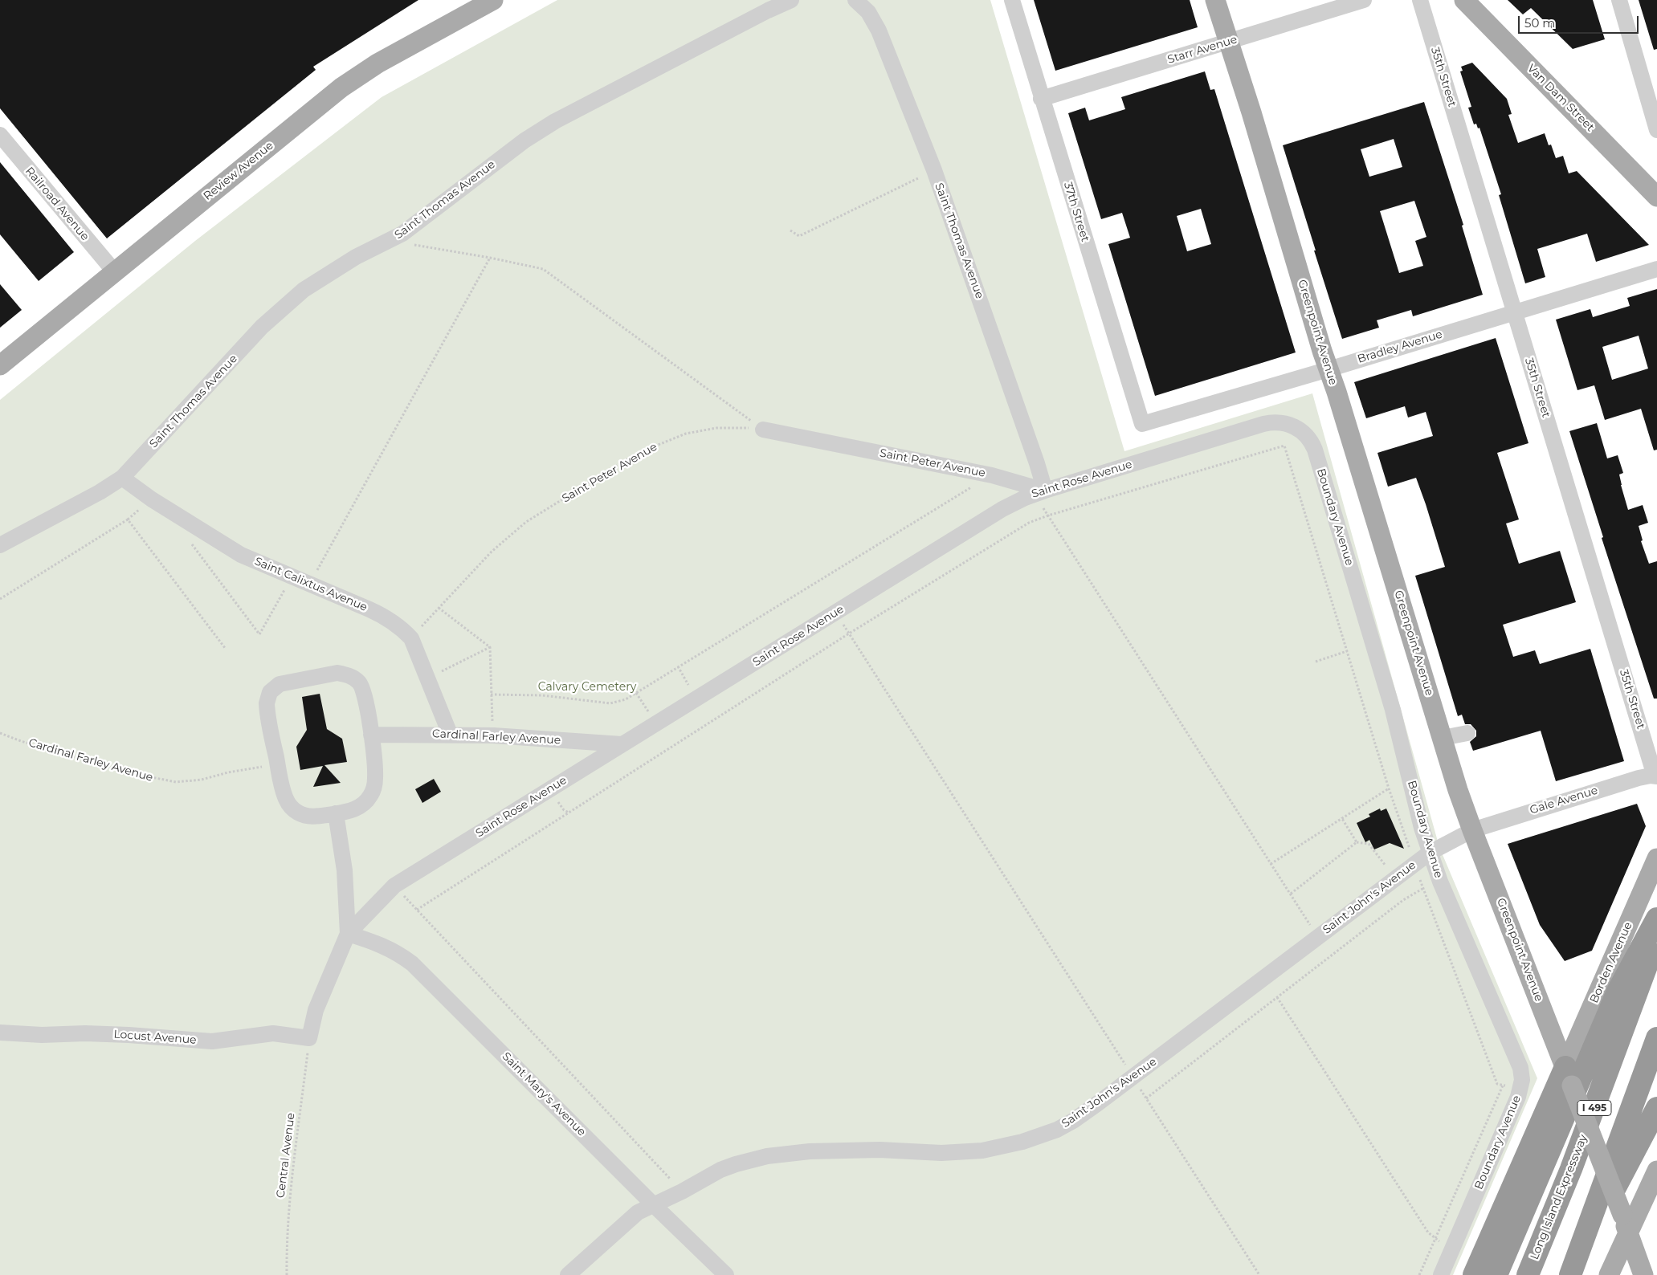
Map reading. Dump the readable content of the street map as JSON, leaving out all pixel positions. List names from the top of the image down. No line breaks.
{"streets":{"highway":["I 495","Long Island Expressway"],"main road":["Van Dam Street","Review Avenue","Greenpoint Avenue","Borden Avenue"],"street":["Starr Avenue","35th Street","Saint Thomas Avenue","Railroad Avenue","37th Street","Bradley Avenue","Saint Peter Avenue","Saint Rose Avenue","Boundary Avenue","Saint Calixtus Avenue","Cardinal Farley Avenue","Gale Avenue","Saint John's Avenue","Locust Avenue","Saint Mary's Avenue"],"path":["Central Avenue"]},"crossings":[["Starr Avenue","37th Street"],["Starr Avenue","Greenpoint Avenue"],["35th Street","Bradley Avenue"],["35th Street","Gale Avenue"],["Review Avenue","Railroad Avenue"],["Saint Thomas Avenue","Saint Peter Avenue"],["Saint Thomas Avenue","Saint Rose Avenue"],["Saint Thomas Avenue","Saint Calixtus Avenue"],["37th Street","Bradley Avenue"],["Greenpoint Avenue","Bradley Avenue"],["Greenpoint Avenue","Gale Avenue"],["Greenpoint Avenue","Saint John's Avenue"],["Greenpoint Avenue","Borden Avenue"],["Saint Peter Avenue","Saint Rose Avenue"],["Saint Peter Avenue","Saint Calixtus Avenue"],["Saint Rose Avenue","Boundary Avenue"],["Saint Rose Avenue","Cardinal Farley Avenue"],["Saint Rose Avenue","Saint Mary's Avenue"],["Boundary Avenue","Saint John's Avenue"],["Gale Avenue","Saint John's Avenue"],["Saint John's Avenue","Saint Mary's Avenue"],["Locust Avenue","Central Avenue"]],"parks":["Calvary Cemetery"],"scale_bar":"50 m"}
